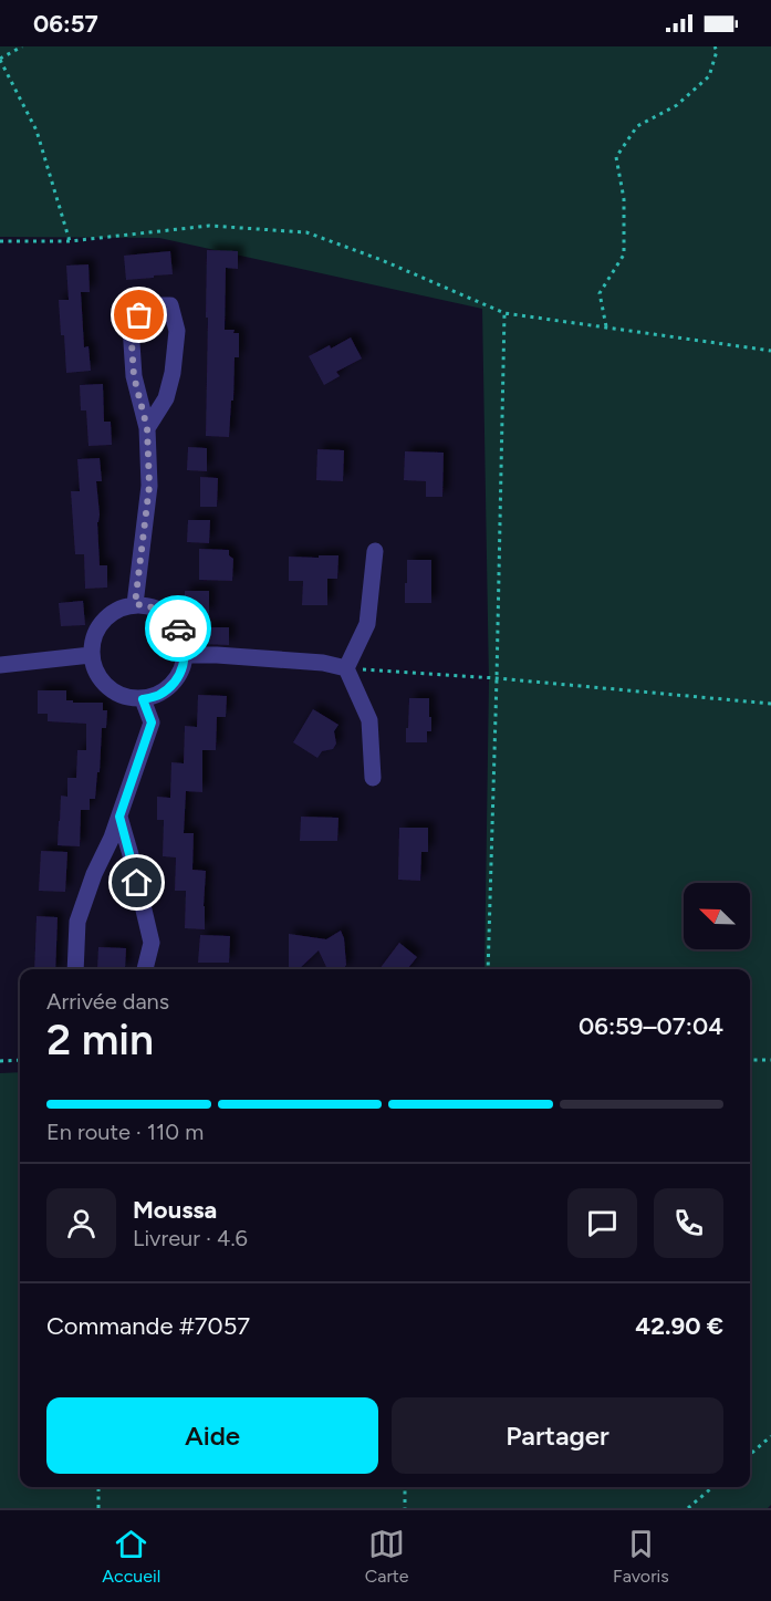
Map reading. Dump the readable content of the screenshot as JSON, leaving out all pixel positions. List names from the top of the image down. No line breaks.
{"north":"top left","page":{"status":"06:57","heading":["2 min","Arrivée dans","06:59–07:04"],"panel":["Moussa","Livreur · 4.6","Commande #7057","42.90 €"],"bar":"En route · 110 m","buttons":["Aide","Partager"],"tabs":["Accueil","Carte","Favoris"]}}
